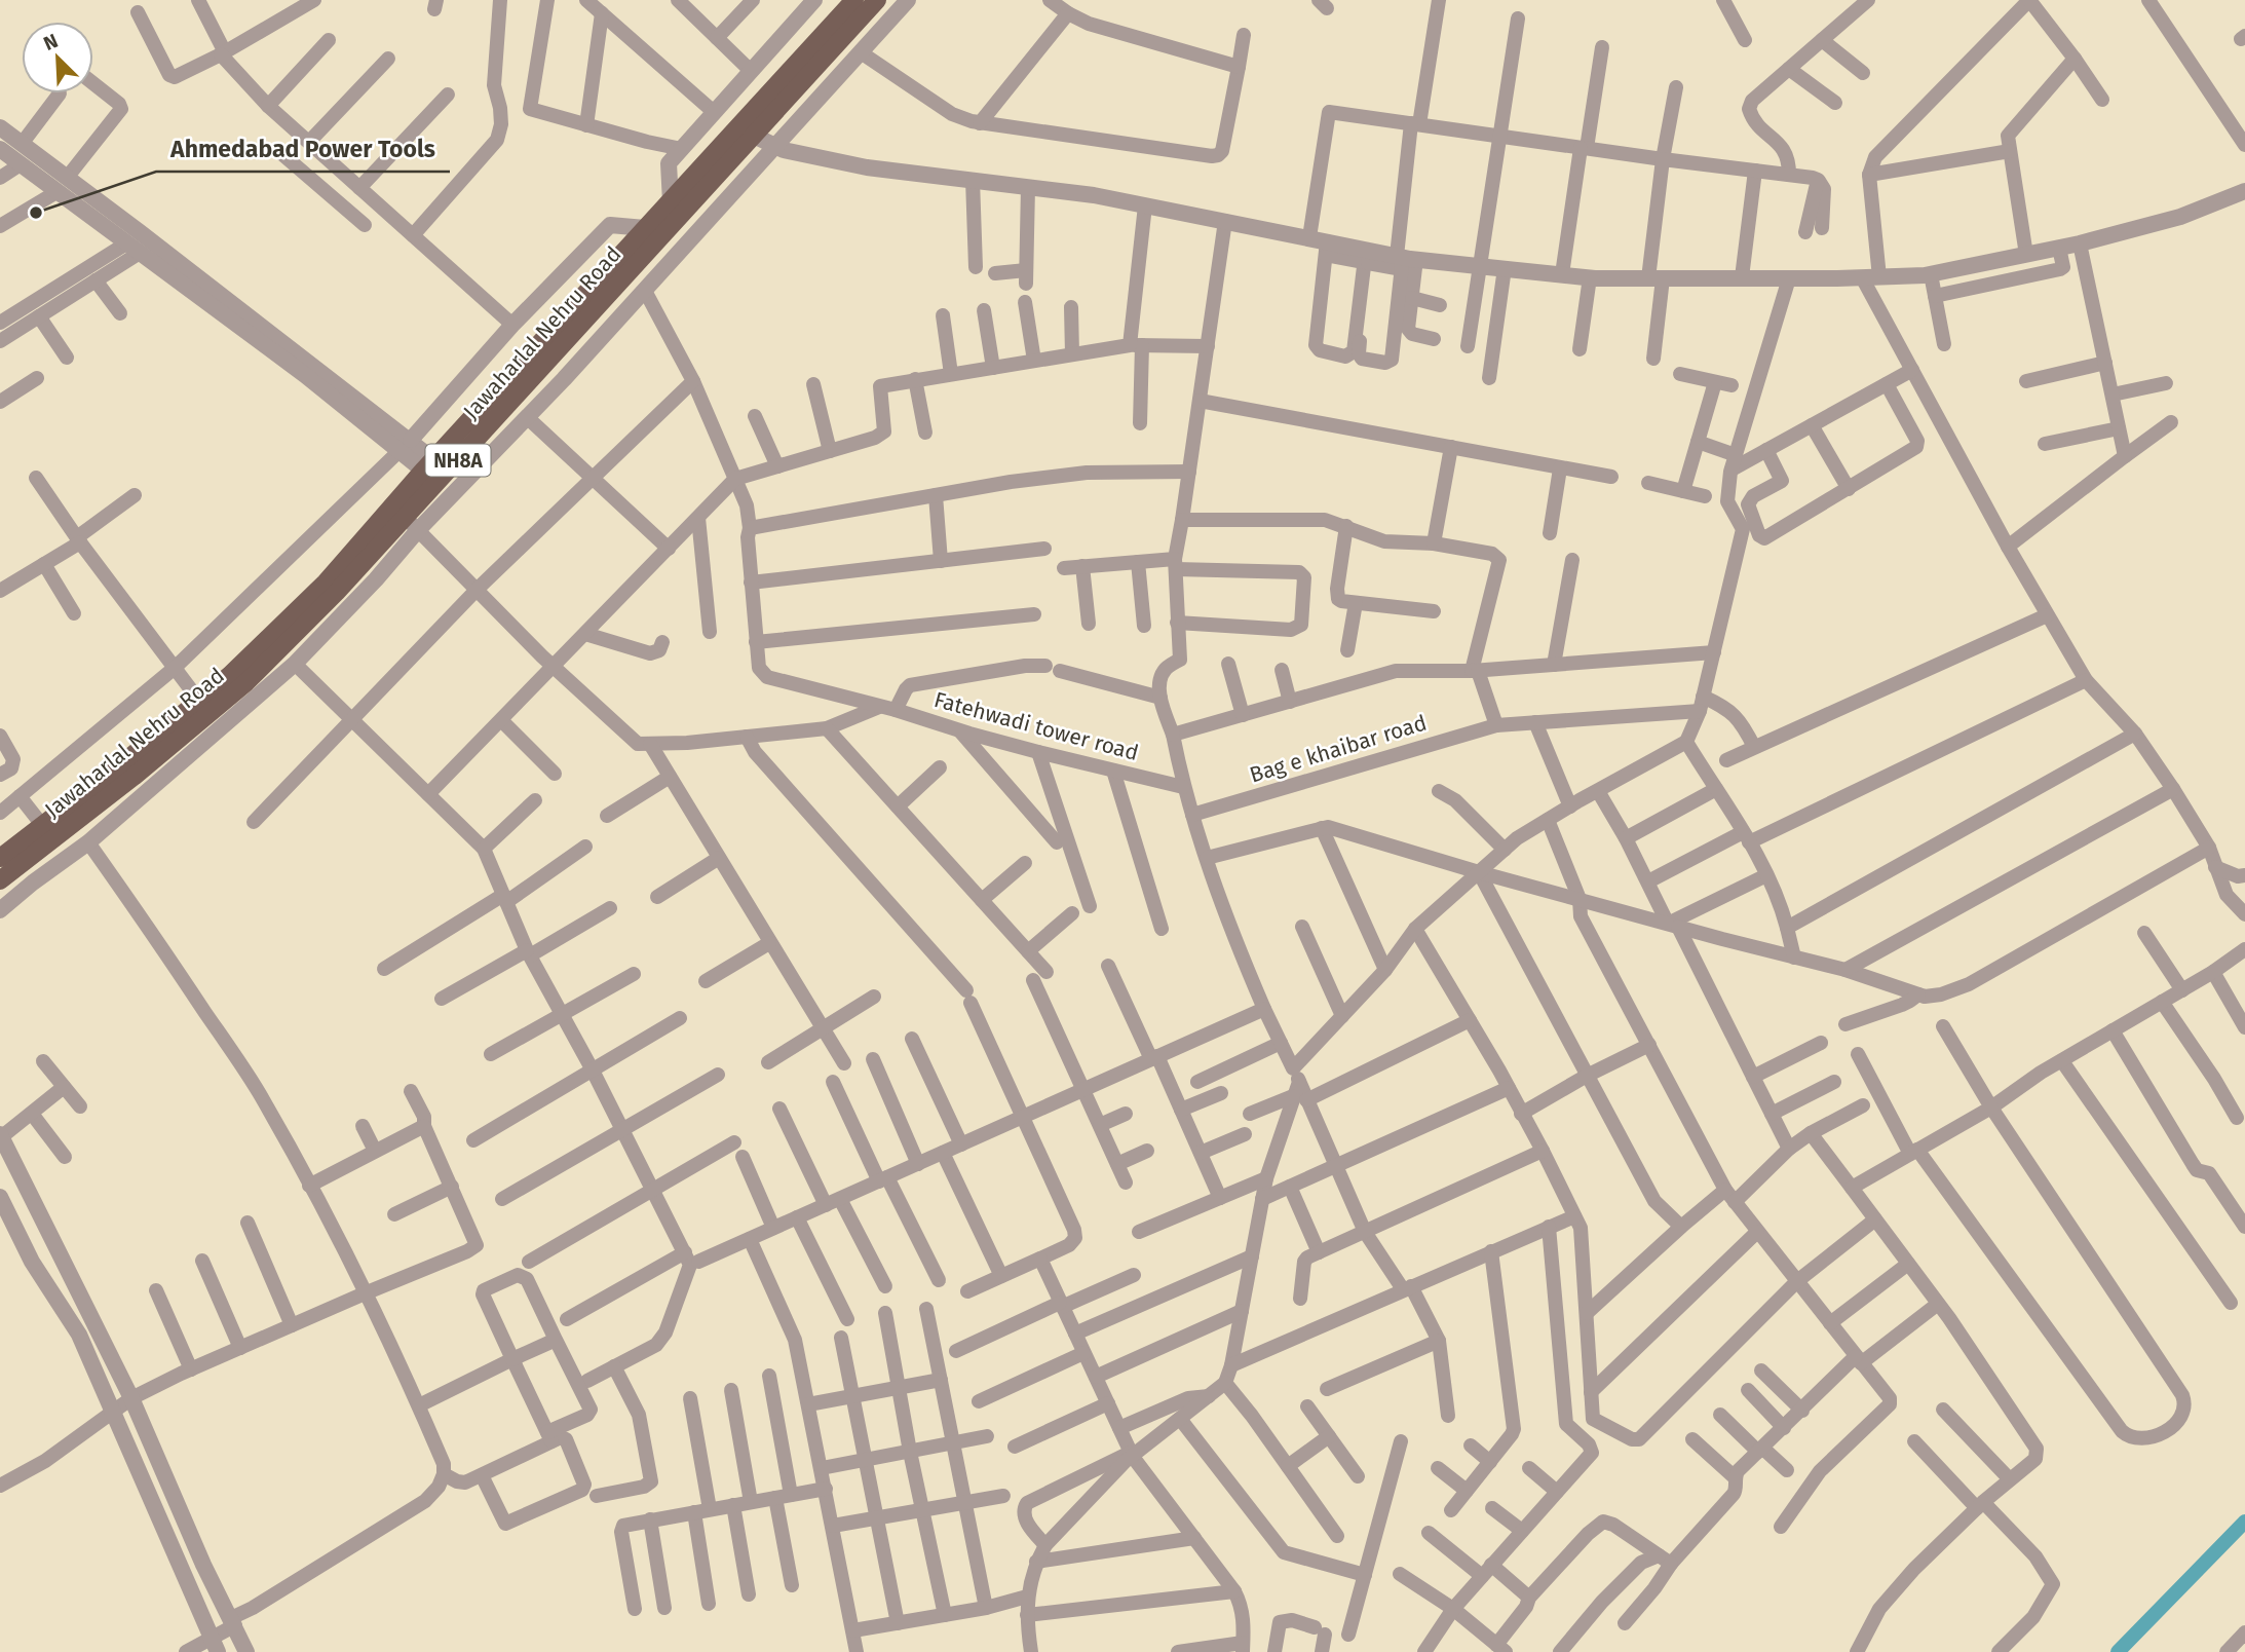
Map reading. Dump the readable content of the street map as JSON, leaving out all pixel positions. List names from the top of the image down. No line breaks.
{"streets":{"main road":["Jawaharlal Nehru Road","NH8A"],"street":["Fatehwadi tower road","Bag e khaibar road"]},"places":["Ahmedabad Power Tools"],"north":"top left"}
